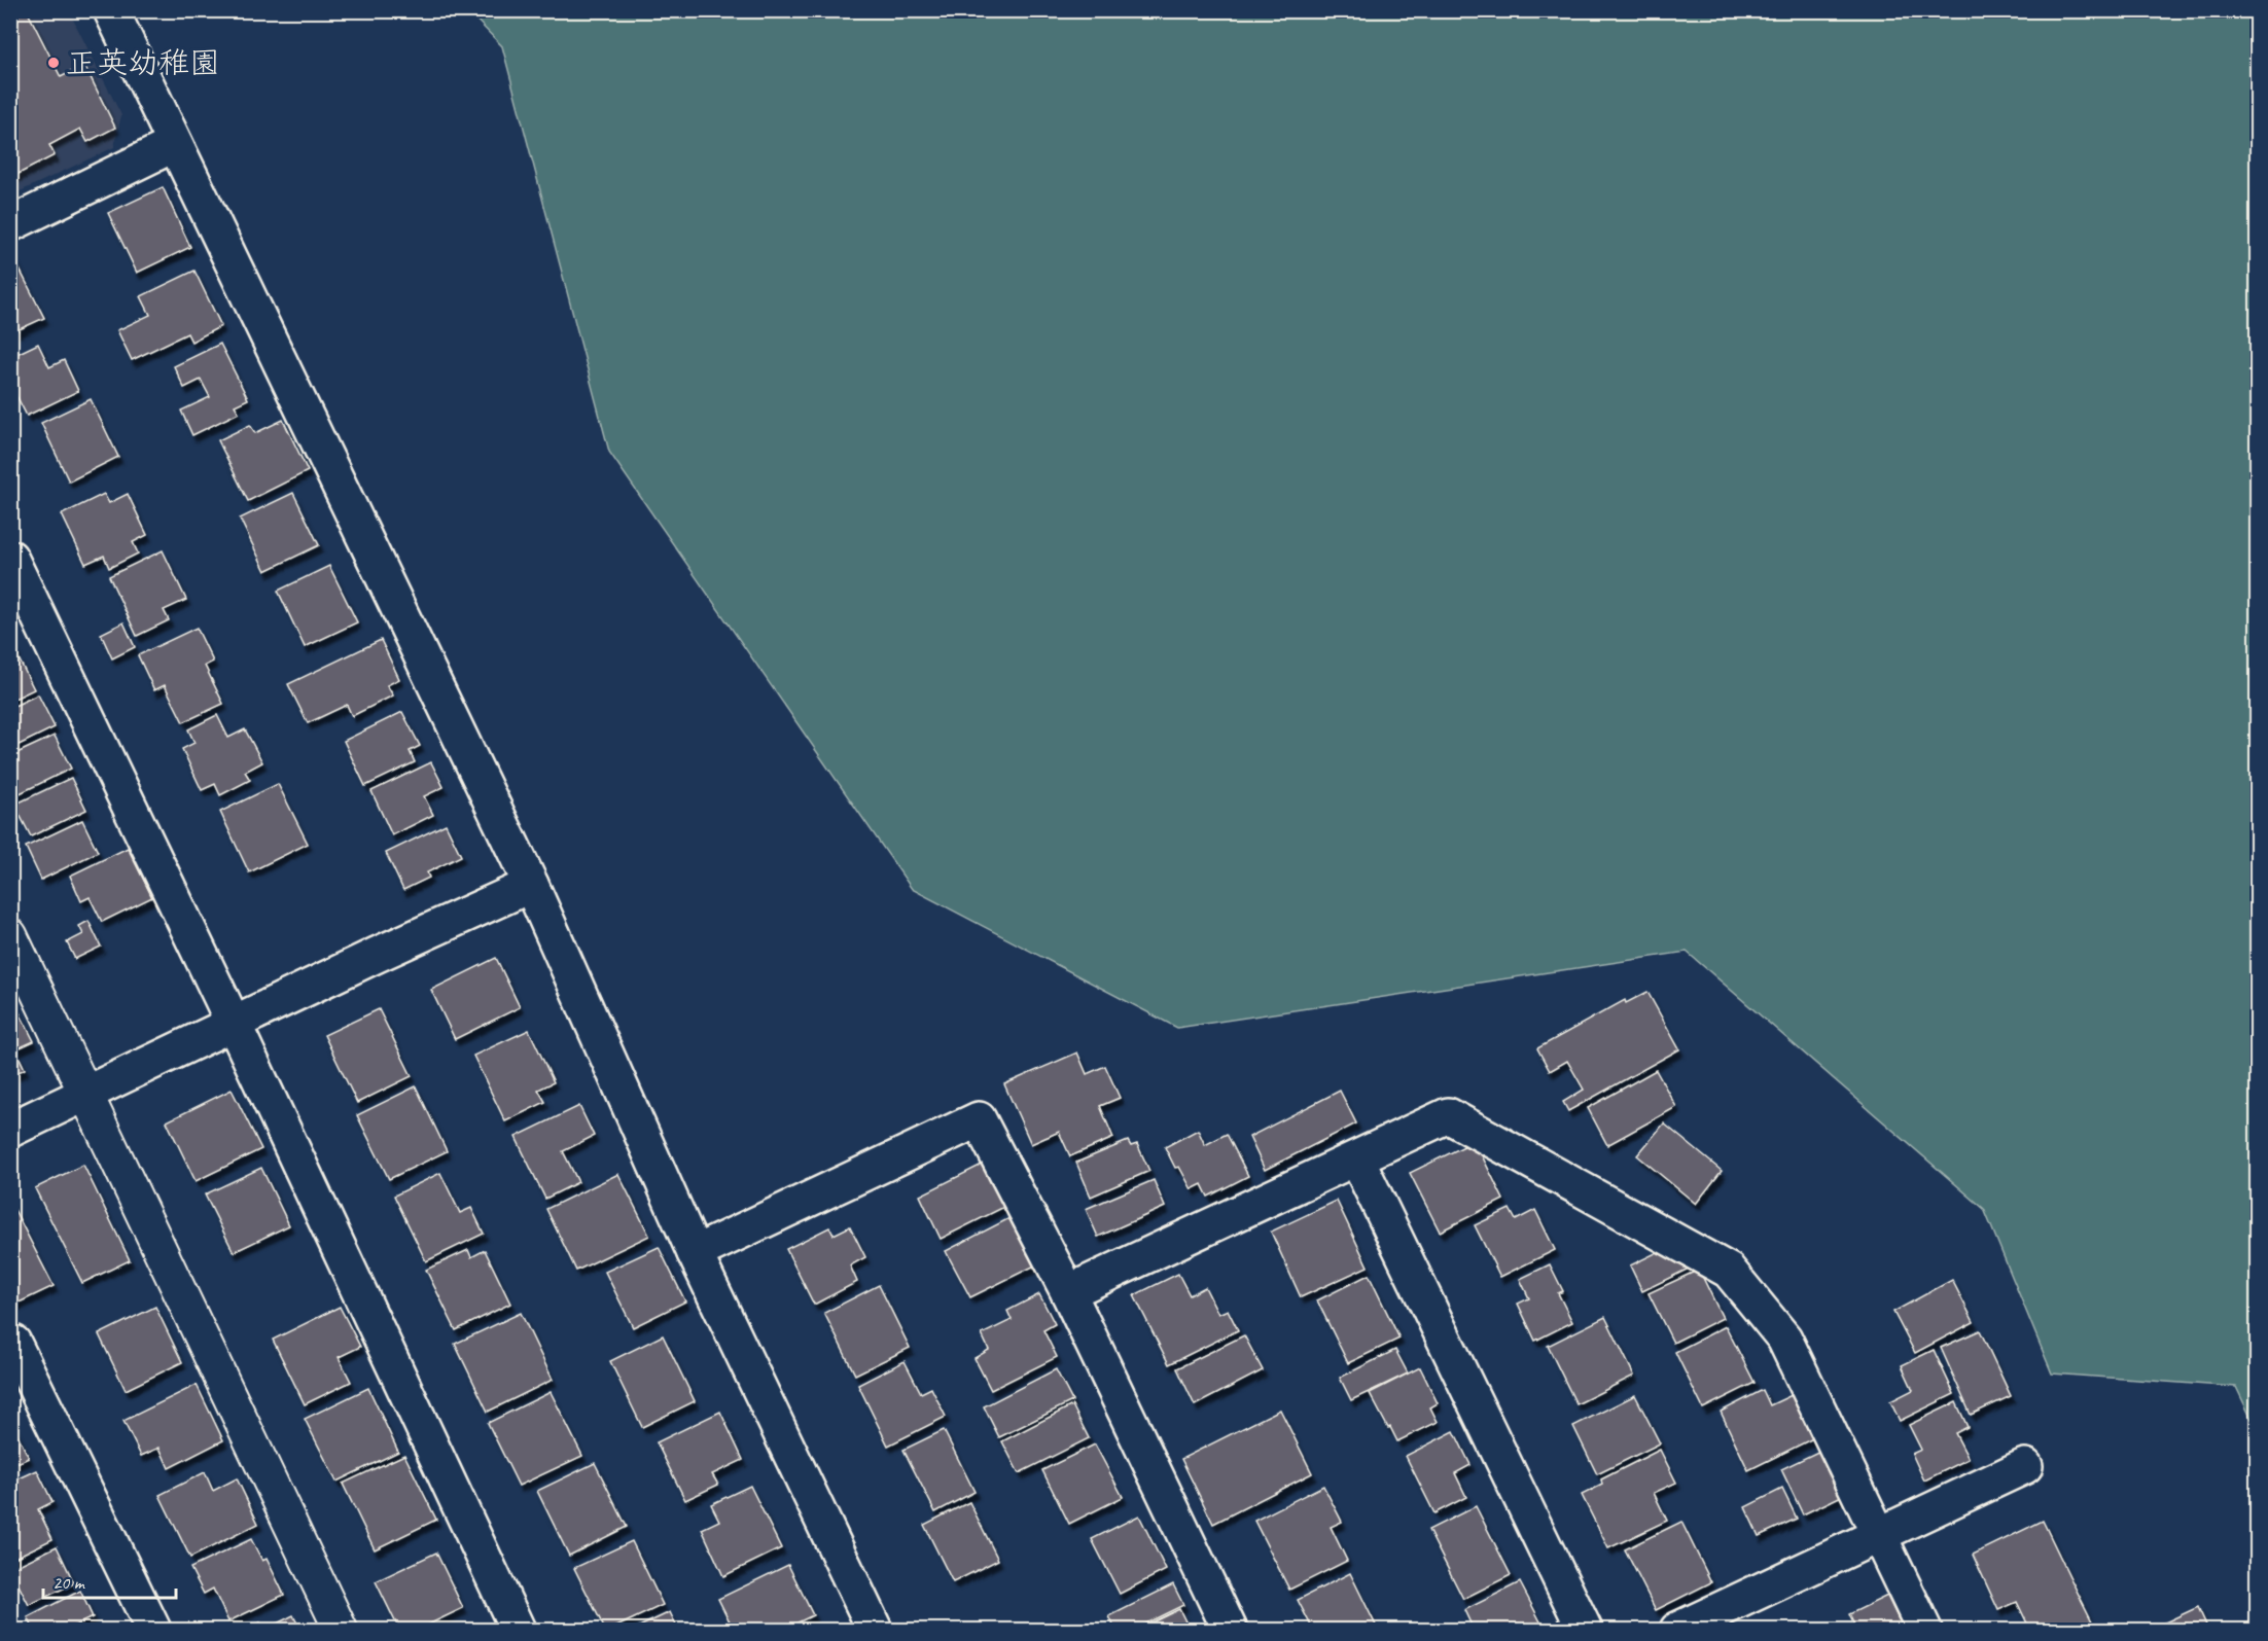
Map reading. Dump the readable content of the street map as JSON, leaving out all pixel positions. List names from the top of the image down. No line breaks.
{"places":["正英幼稚園"],"scale_bar":"20 m"}
